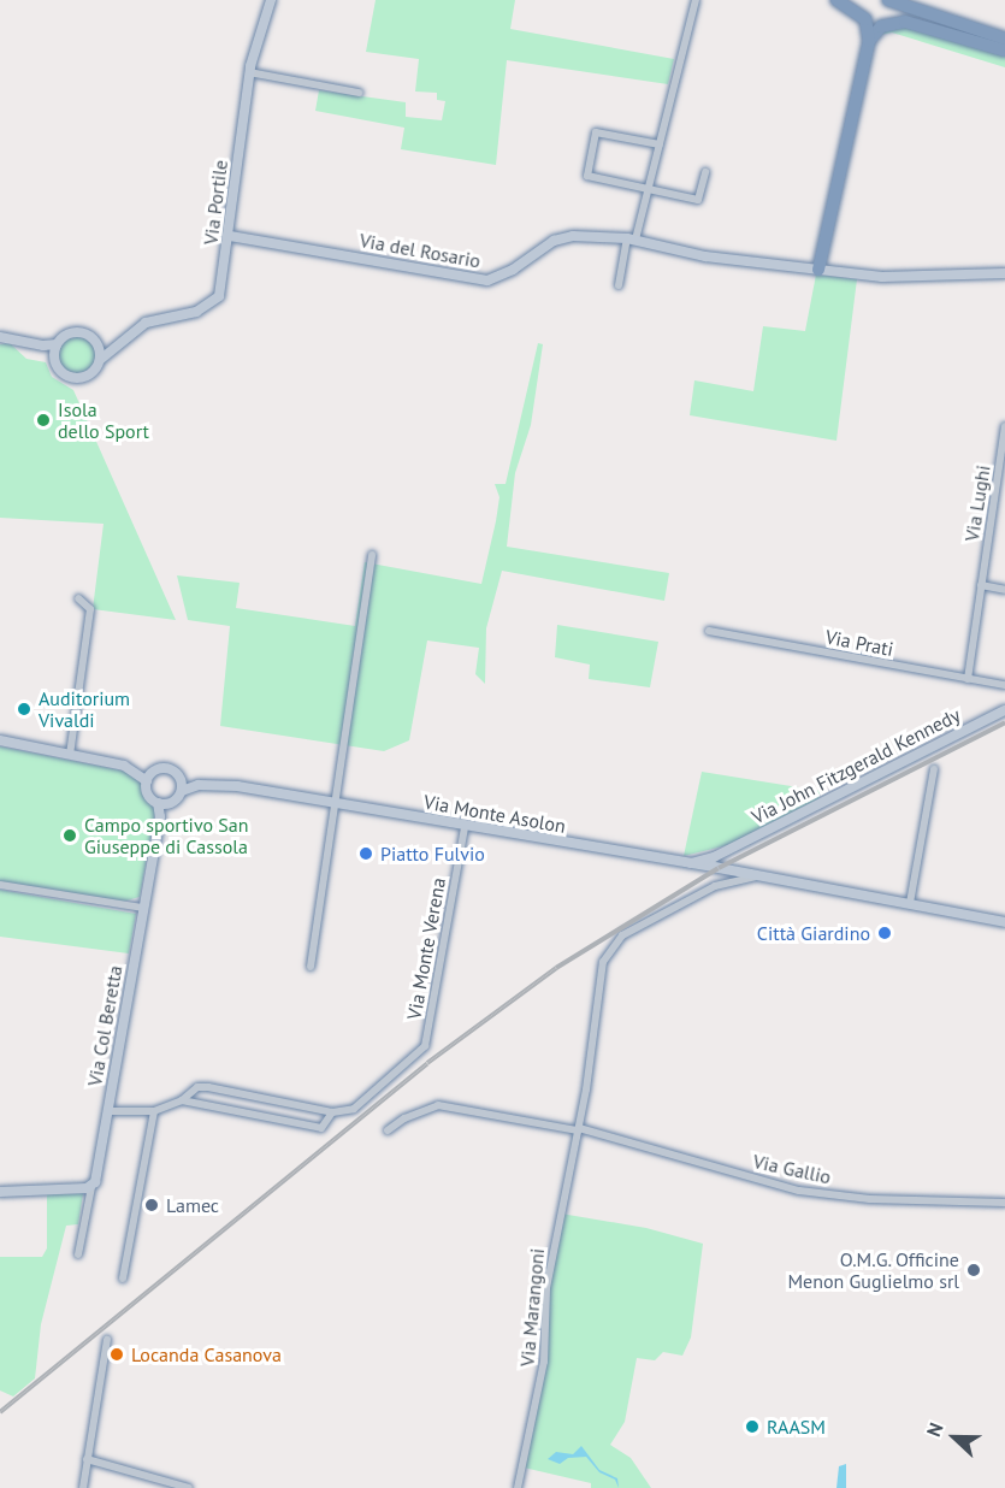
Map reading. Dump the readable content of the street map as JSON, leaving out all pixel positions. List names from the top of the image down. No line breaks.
{"streets":{"street":["Via Portile","Via del Rosario","Via Lughi","Via Prati","Via John Fitzgerald Kennedy","Via Monte Asolon","Via Monte Verena","Via Col Beretta","Via Gallio","Via Marangoni"]},"crossings":[["Via Portile","Via del Rosario"],["Via Lughi","Via Prati"],["Via John Fitzgerald Kennedy","Via Monte Asolon"],["Via Monte Asolon","Via Monte Verena"],["Via Monte Asolon","Via Col Beretta"],["Via Monte Asolon","Via Marangoni"],["Via Gallio","Via Marangoni"]],"places":["Isola dello Sport","Auditorium Vivaldi","Campo sportivo San Giuseppe di Cassola","Piatto Fulvio","Città Giardino","Lamec","O.M.G. Officine Menon Guglielmo srl","Locanda Casanova","RAASM"],"north":"left"}
